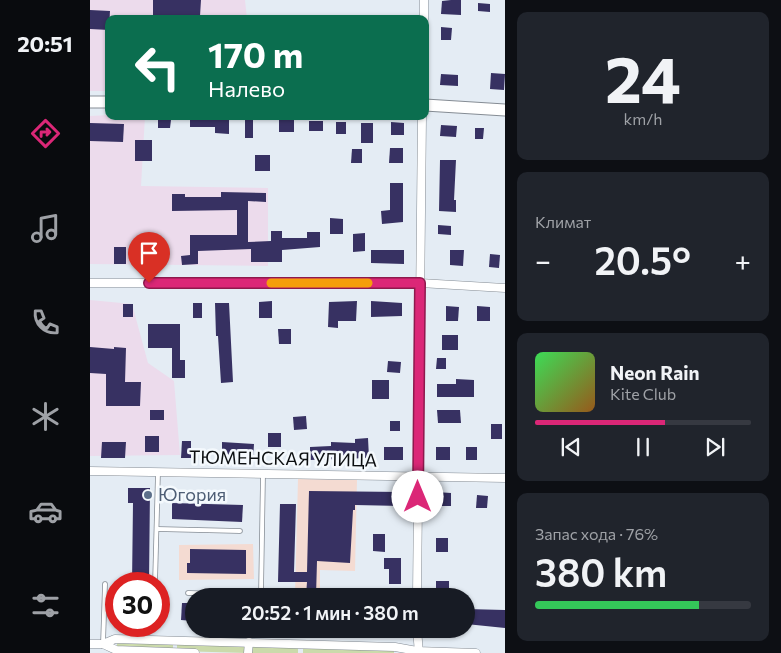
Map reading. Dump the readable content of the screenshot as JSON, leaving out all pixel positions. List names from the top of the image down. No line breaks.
{"streets":{"street":["ТЮМЕНСКАЯ УЛИЦА"]},"places":["Югория"],"page":{"tabs":"20:51","tile":[["24","km/h"],"Климат",["Запас хода · 76%","380 km"]],"turn":["170 m","Налево"],"heat":["−","20.5°","+"],"song":["Neon Rain","Kite Club"],"limit":"30","trip":"20:52 · 1 мин · 380 m"}}
